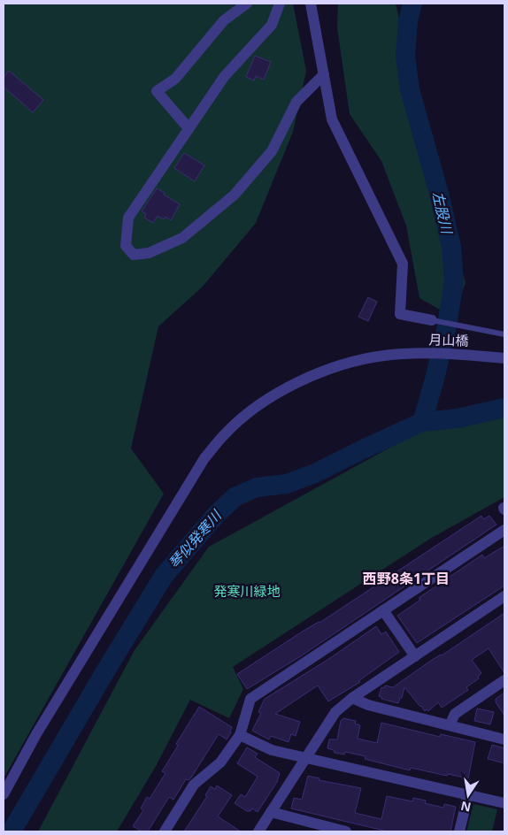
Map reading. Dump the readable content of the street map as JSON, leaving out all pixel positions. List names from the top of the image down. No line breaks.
{"streets":{"street":["月山橋"]},"districts":["西野8条1丁目"],"water":["左股川","琴似発寒川"],"parks":["発寒川緑地"],"north":"bottom"}
